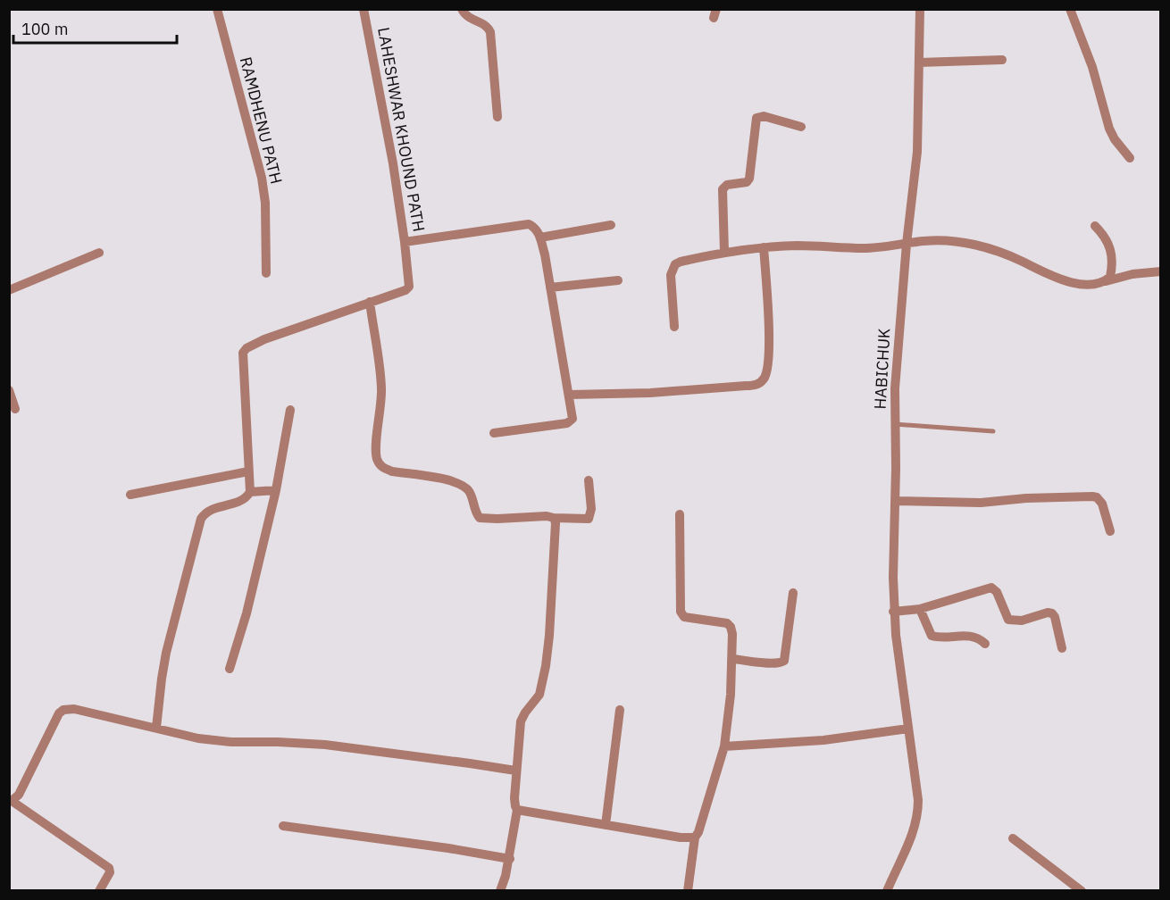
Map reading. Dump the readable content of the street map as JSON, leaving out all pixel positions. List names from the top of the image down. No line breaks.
{"streets":{"street":["RAMDHENU PATH","LAHESHWAR KHOUND PATH","HABICHUK"]},"scale_bar":"100 m"}
